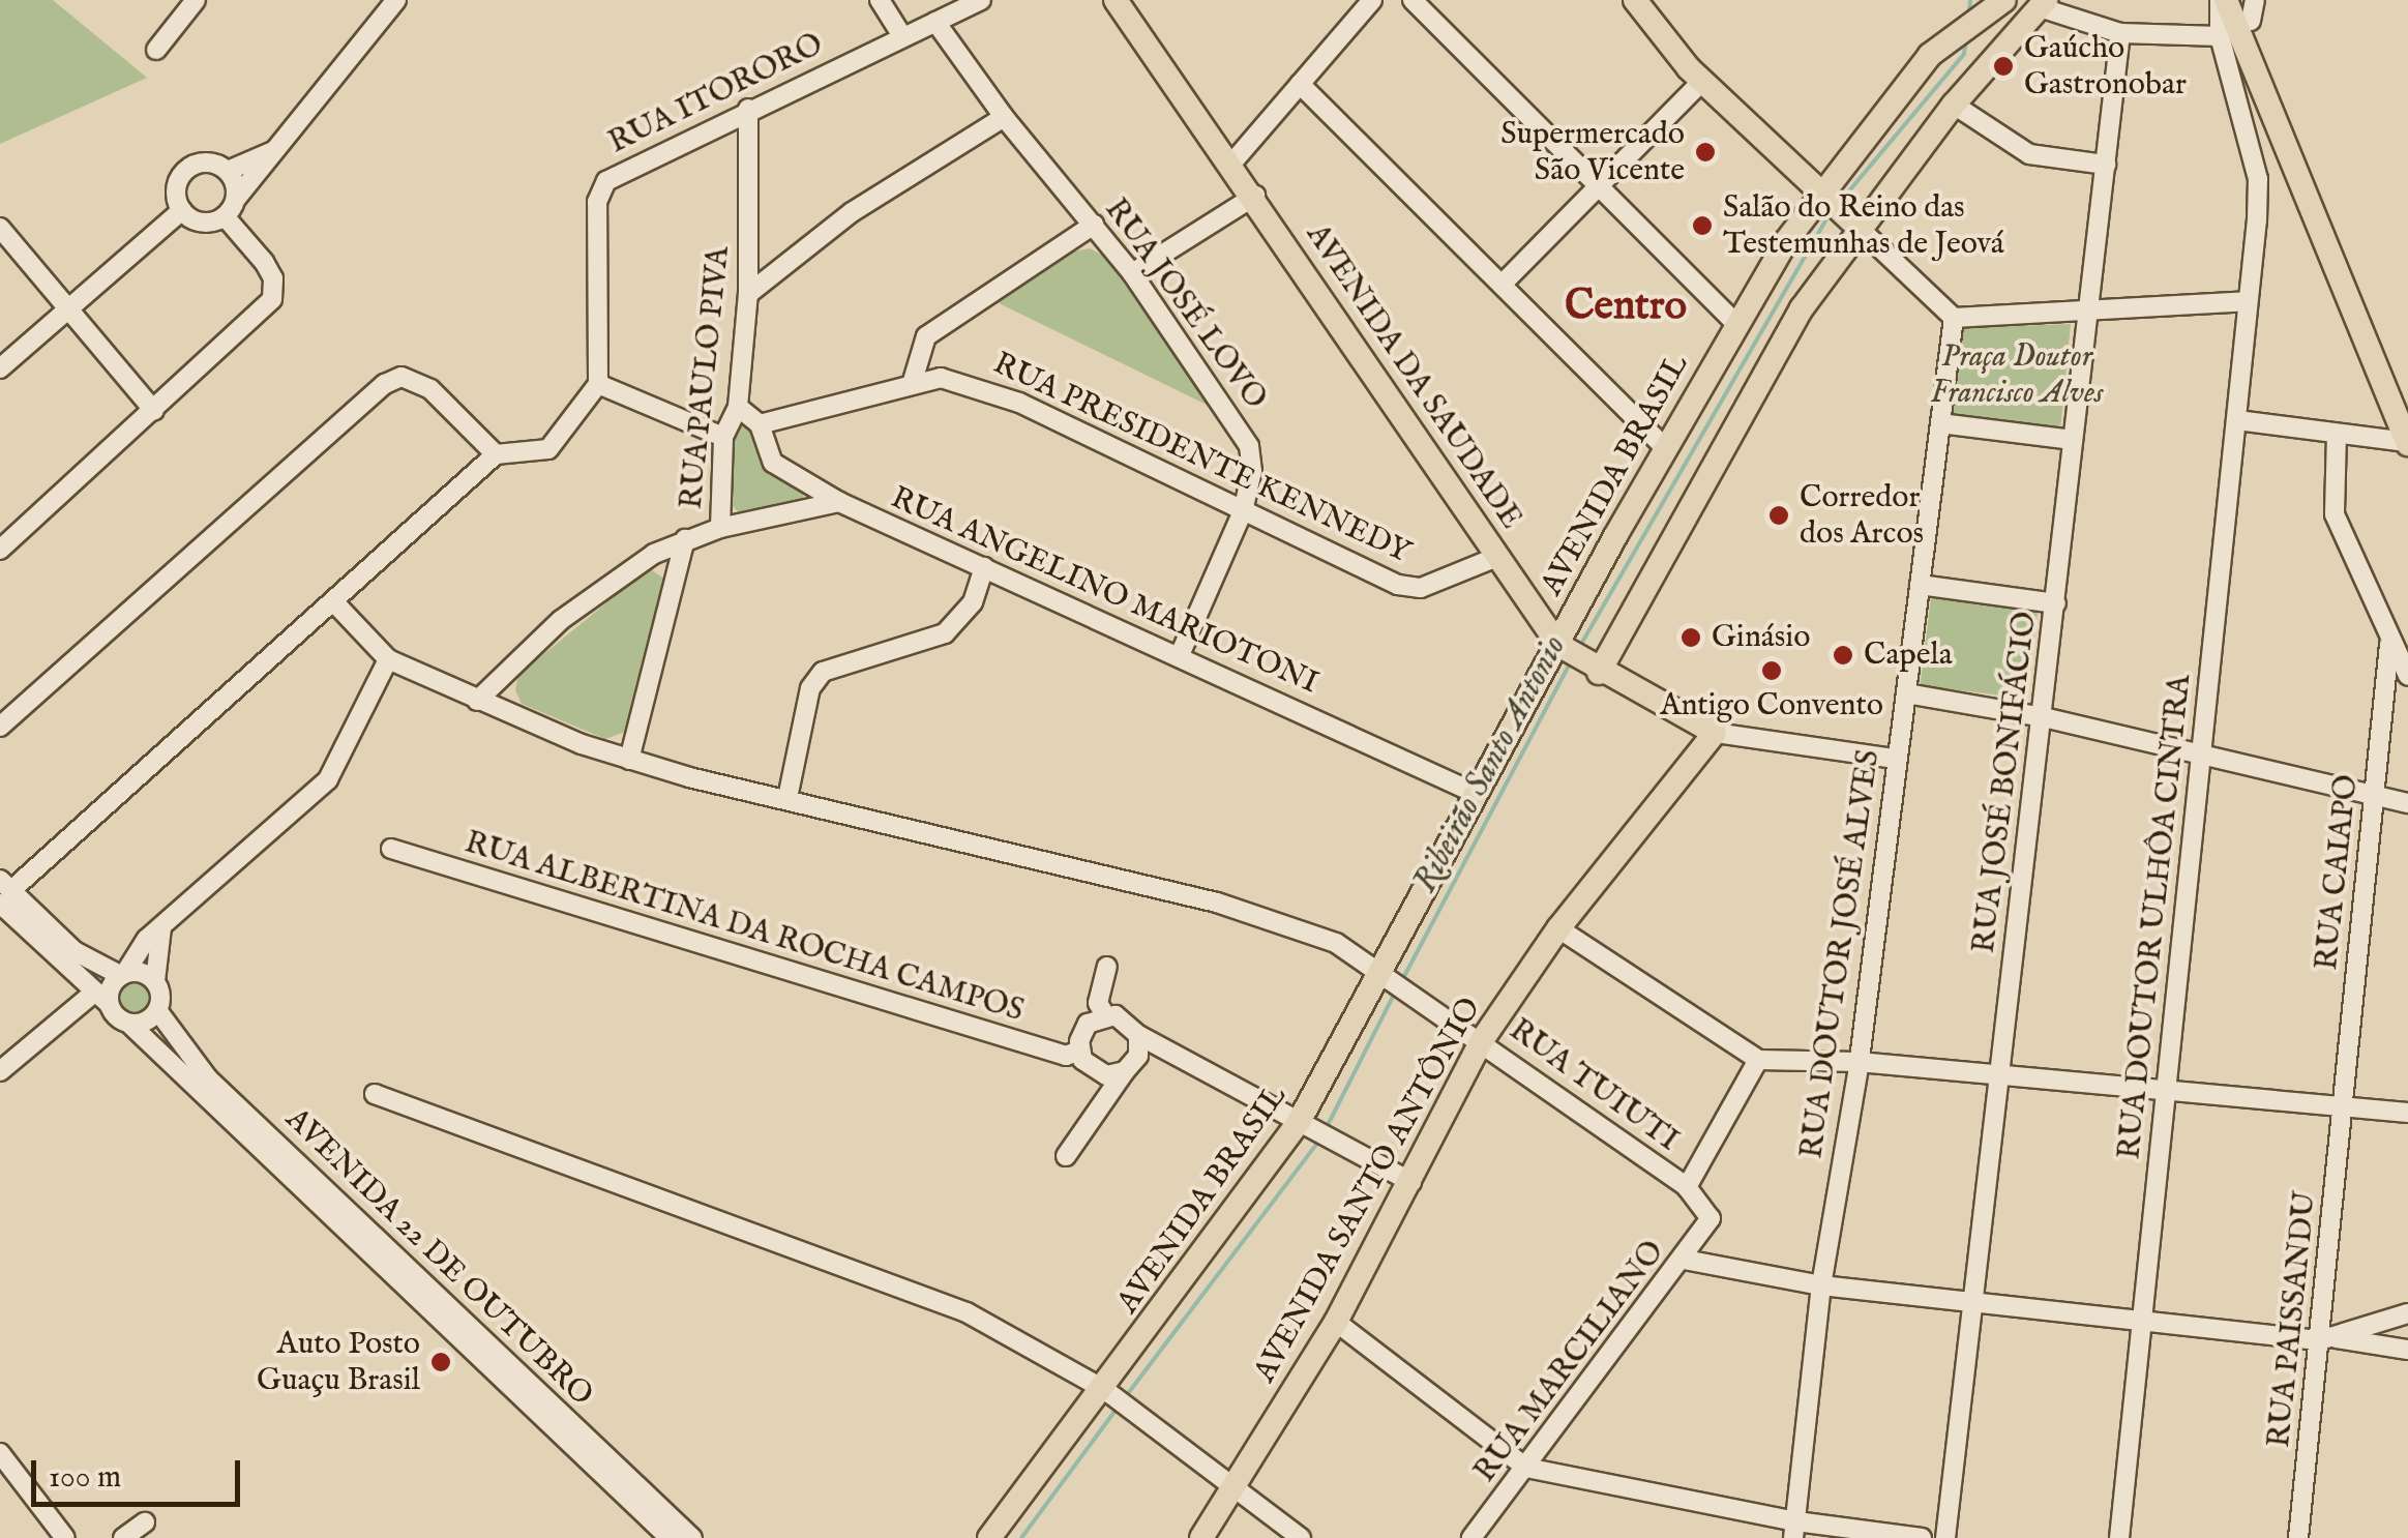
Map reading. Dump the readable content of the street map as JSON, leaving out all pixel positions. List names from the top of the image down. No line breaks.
{"streets":{"main road":["AVENIDA DA SAUDADE","AVENIDA BRASIL","AVENIDA SANTO ANTÔNIO"],"street":["RUA ITORORO","RUA JOSÉ LOVO","RUA PAULO PIVA","RUA PRESIDENTE KENNEDY","RUA ANGELINO MARIOTONI","RUA JOSÉ BONIFÁCIO","RUA CAIAPO","RUA DOUTOR ULHÔA CINTRA","RUA ALBERTINA DA ROCHA CAMPOS","RUA DOUTOR JOSÉ ALVES","RUA TUIUTI","AVENIDA 22 DE OUTUBRO","RUA PAISSANDU","RUA MARCILIANO"]},"crossings":[["RUA ITORORO","RUA JOSÉ LOVO"],["RUA ITORORO","RUA PAULO PIVA"],["RUA JOSÉ LOVO","RUA PRESIDENTE KENNEDY"],["RUA JOSÉ LOVO","RUA ANGELINO MARIOTONI"],["AVENIDA DA SAUDADE","RUA PRESIDENTE KENNEDY"],["AVENIDA DA SAUDADE","AVENIDA BRASIL"],["AVENIDA DA SAUDADE","RUA DOUTOR JOSÉ ALVES"],["AVENIDA DA SAUDADE","AVENIDA SANTO ANTÔNIO"],["RUA PAULO PIVA","RUA ANGELINO MARIOTONI"],["RUA PRESIDENTE KENNEDY","RUA ANGELINO MARIOTONI"],["AVENIDA BRASIL","RUA ANGELINO MARIOTONI"],["AVENIDA BRASIL","RUA TUIUTI"],["RUA CAIAPO","RUA PAISSANDU"],["RUA TUIUTI","AVENIDA SANTO ANTÔNIO"],["RUA TUIUTI","RUA MARCILIANO"]],"districts":["Centro"],"water":["Ribeirão Santo Antonio"],"parks":["Praça Doutor Francisco Alves"],"places":["Gaúcho Gastronobar","Supermercado São Vicente","Salão do Reino das Testemunhas de Jeová","Corredor dos Arcos","Ginásio","Capela","Antigo Convento","Auto Posto Guaçu Brasil"],"scale_bar":"100 m"}
